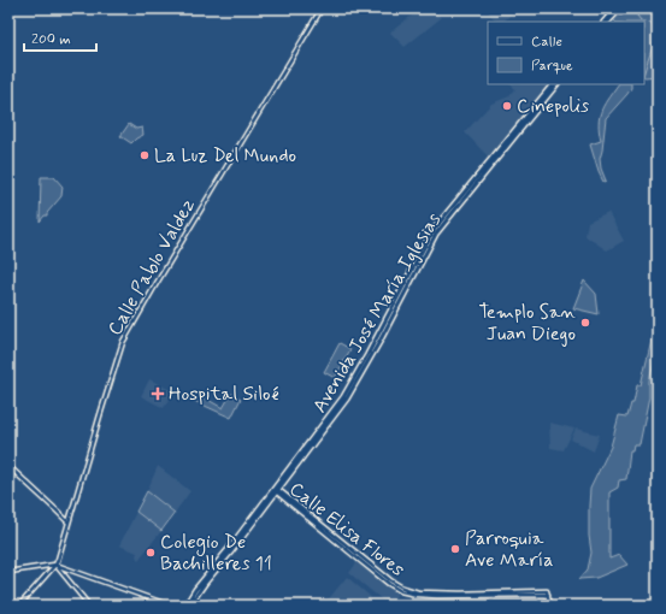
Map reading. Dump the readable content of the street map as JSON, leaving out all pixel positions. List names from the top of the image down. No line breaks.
{"streets":{"main road":["Avenida José María Iglesias"],"street":["Calle Pablo Valdez","Calle Elisa Flores"]},"crossings":[["Avenida José María Iglesias","Calle Elisa Flores"]],"places":{"other":["Cinepolis","La Luz Del Mundo","Templo San Juan Diego","Parroquia Ave María","Colegio De Bachilleres 11"],"health":["Hospital Siloé"]},"legend":["Calle","Parque"],"scale_bar":"200 m"}
